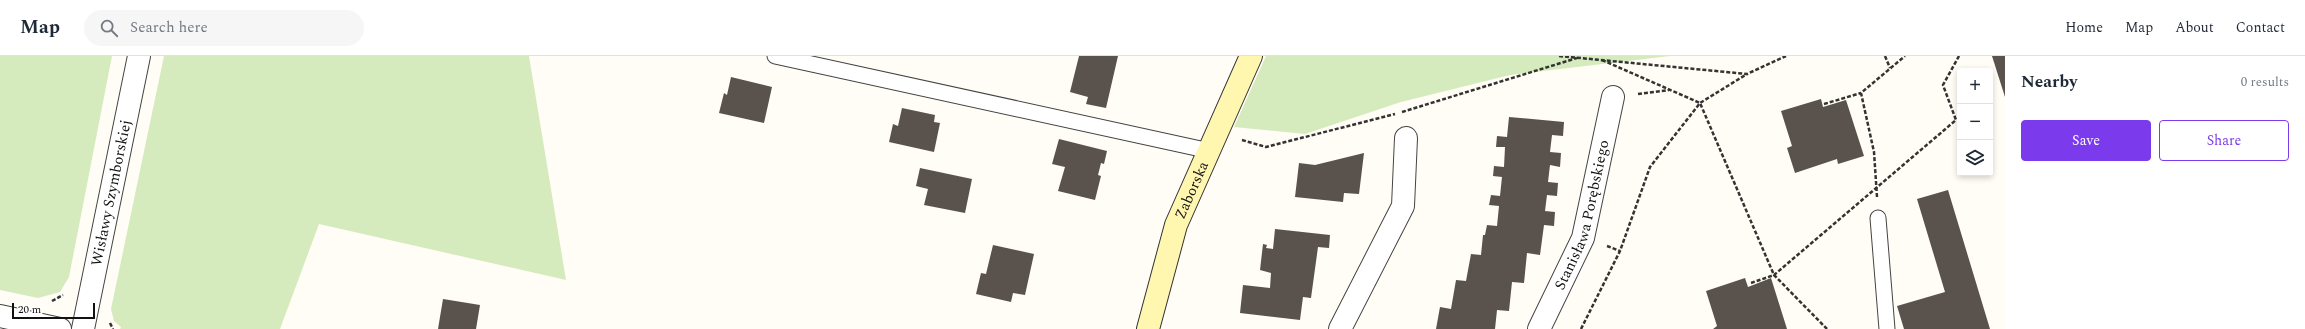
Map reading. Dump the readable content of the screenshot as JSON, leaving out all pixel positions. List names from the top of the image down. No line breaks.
{"streets":{"street":["Zaborska","Wisławy Szymborskiej","Stanisława Porębskiego"]},"scale_bar":"20 m","page":{"header":"Map","search":"Search here","nav":["Home","Map","About","Contact"],"heading":["Nearby","0 results"],"map_buttons":["+","−"],"buttons":["Save","Share"],"scale":"20 m"}}
